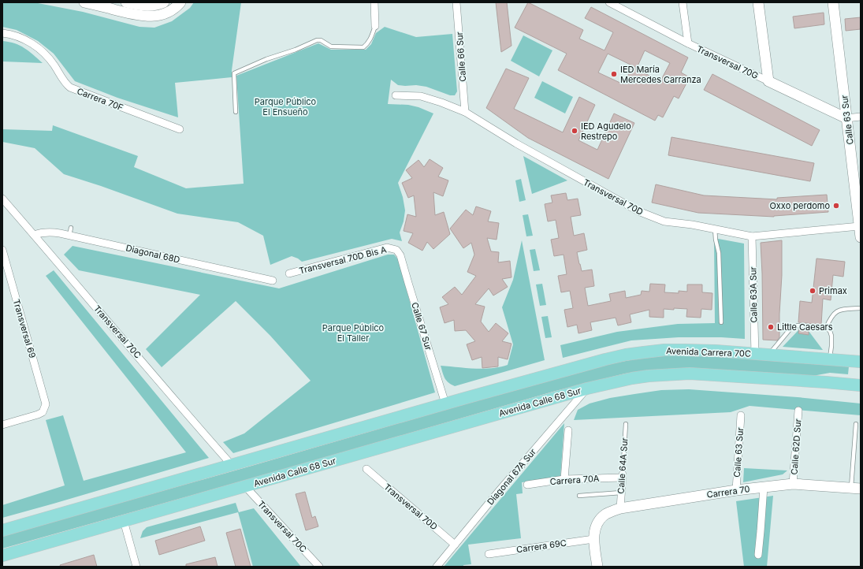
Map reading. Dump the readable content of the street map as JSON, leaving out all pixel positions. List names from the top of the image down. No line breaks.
{"streets":{"main road":["Avenida Carrera 70C","Avenida Calle 68 Sur"],"street":["Calle 66 Sur","Transversal 70G","Carrera 70F","Calle 63 Sur","Transversal 70D","Diagonal 68D","Transversal 70D Bis A","Calle 63A Sur","Calle 67 Sur","Transversal 69","Transversal 70C","Calle 62D Sur","Calle 64A Sur","Diagonal 67A Sur","Carrera 70A","Carrera 70","Carrera 69C"]},"crossings":[["Calle 66 Sur","Transversal 70D"],["Transversal 70G","Calle 63 Sur"],["Calle 63 Sur","Transversal 70D"],["Calle 63 Sur","Carrera 70"],["Transversal 70D","Calle 63A Sur"],["Transversal 70D","Diagonal 67A Sur"],["Diagonal 68D","Transversal 70C"],["Transversal 70D Bis A","Calle 67 Sur"],["Calle 63A Sur","Avenida Carrera 70C"],["Calle 67 Sur","Avenida Carrera 70C"],["Transversal 70C","Avenida Calle 68 Sur"],["Avenida Calle 68 Sur","Diagonal 67A Sur"],["Calle 62D Sur","Carrera 70"],["Calle 64A Sur","Carrera 70A"],["Calle 64A Sur","Carrera 70"],["Carrera 70","Carrera 69C"]],"parks":["Parque Público El Ensueño","Parque Público El Taller"],"places":["IED María Mercedes Carranza","IED Agudelo Restrepo","Oxxo perdomo","Primax","Little Caesars"]}
